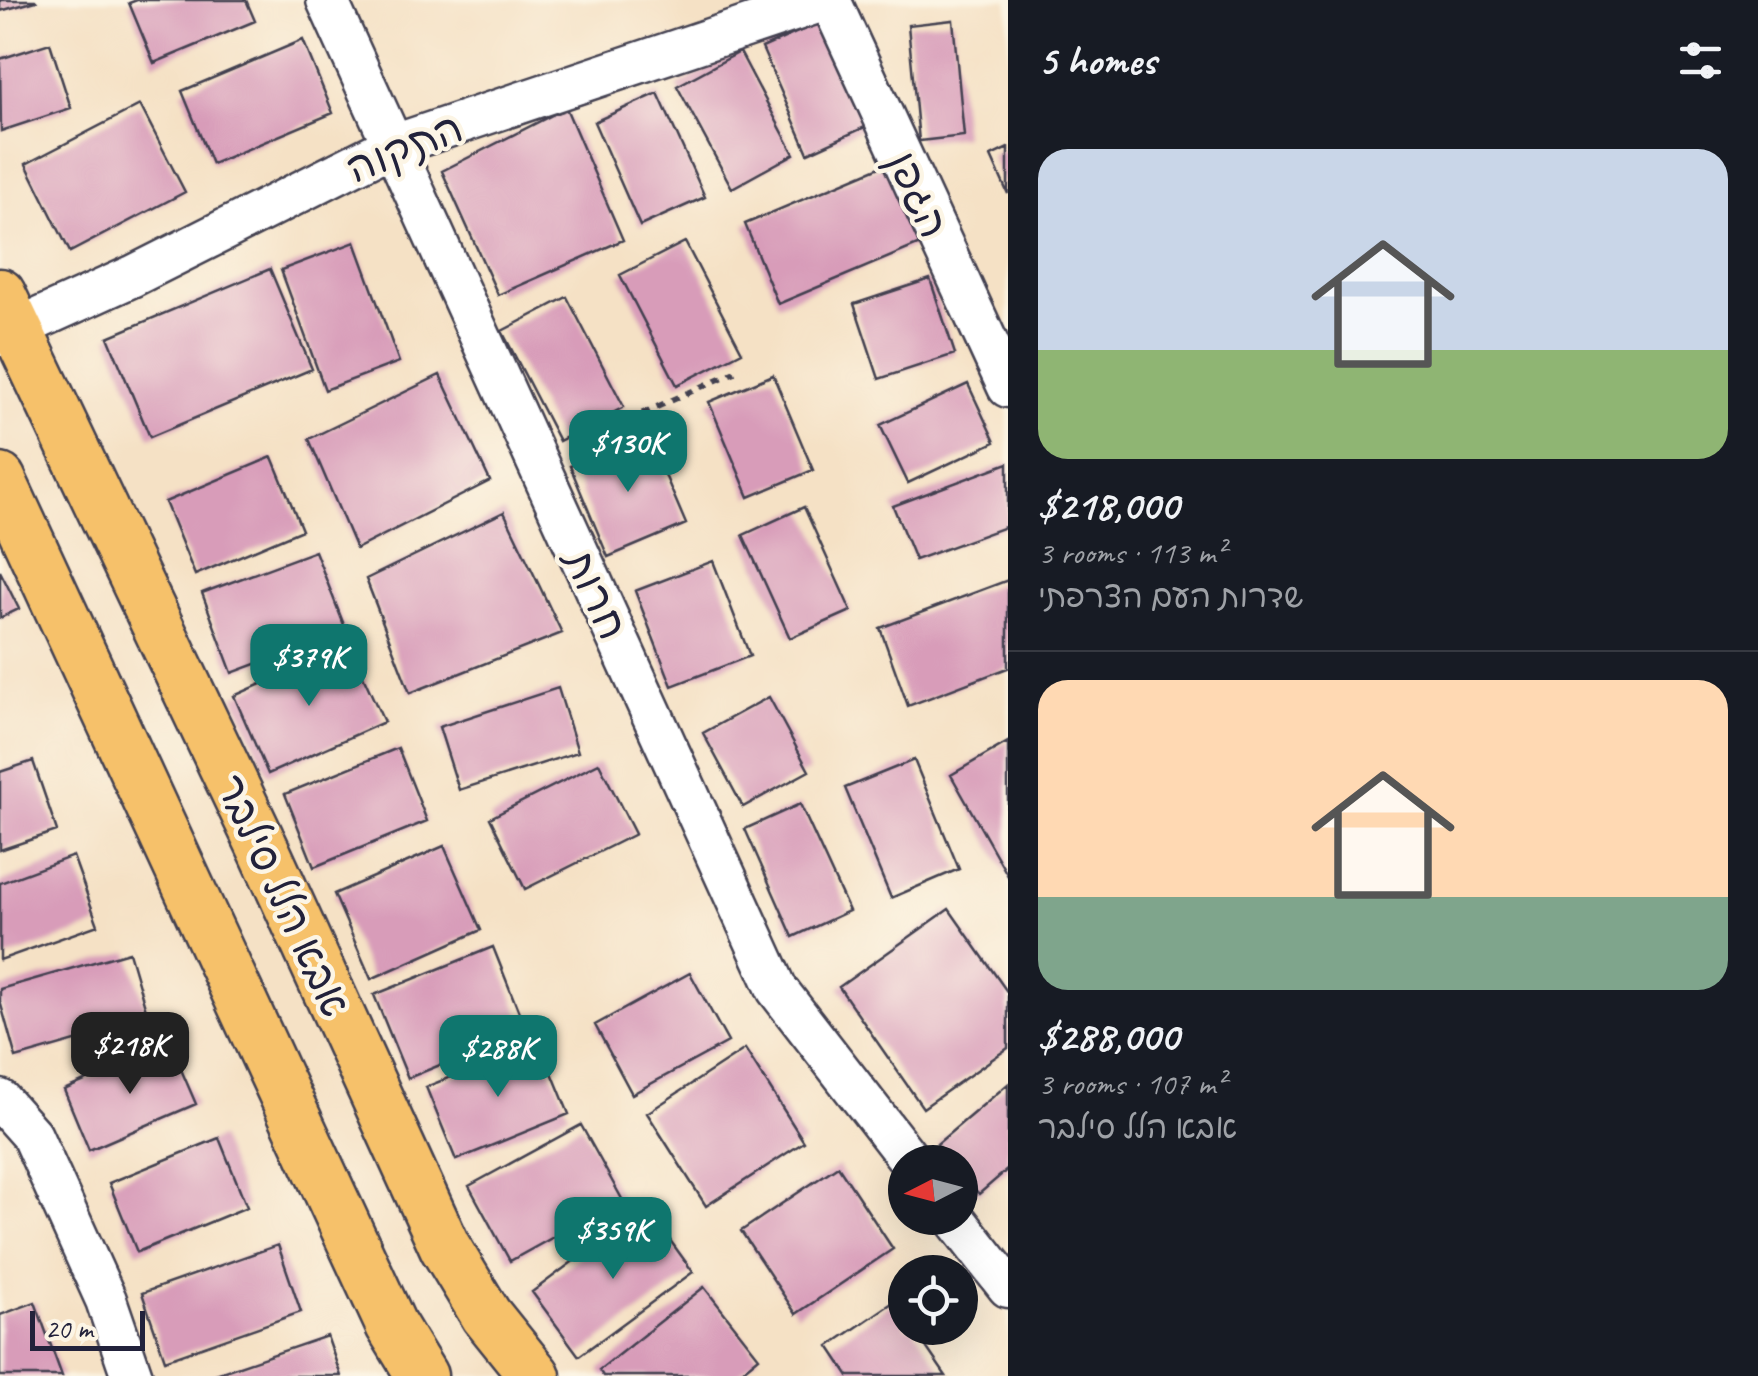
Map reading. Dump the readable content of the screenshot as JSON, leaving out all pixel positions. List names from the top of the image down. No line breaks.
{"streets":{"main road":["אבא הלל סילבר"],"street":["התקוה","הגפן","חרות"]},"crossings":[["התקוה","הגפן"],["התקוה","חרות"],["התקוה","אבא הלל סילבר"]],"scale_bar":"20 m","north":"left","page":{"heading":"5 homes","list":[{"name":"$218,000","note":"3 rooms · 113 m² · שדרות העם הצרפתי"},{"name":"$288,000","note":"3 rooms · 107 m² · אבא הלל סילבר"}],"price":["$130K","$379K","$218K","$288K","$359K"],"scale":"20 m"}}
